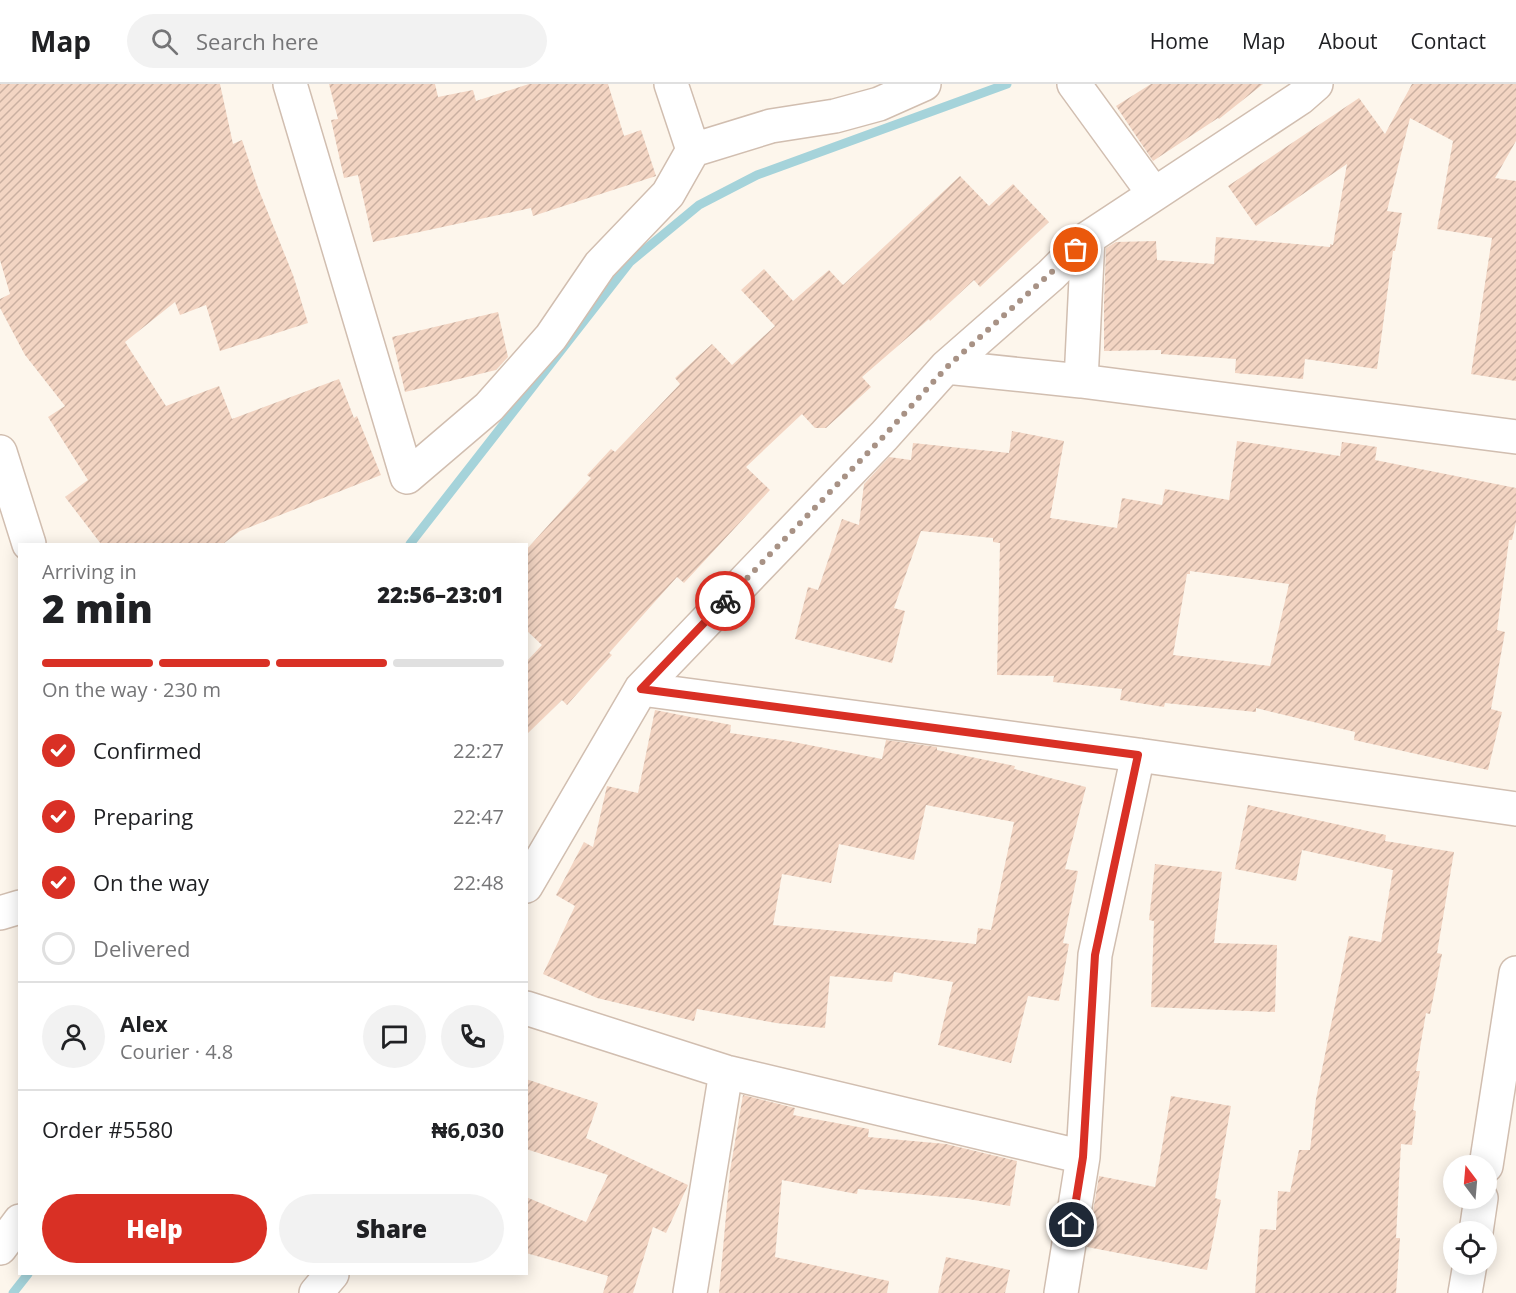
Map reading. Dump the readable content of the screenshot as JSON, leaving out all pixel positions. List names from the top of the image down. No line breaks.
{"north":"top","page":{"header":"Map","search":"Search here","nav":["Home","Map","About","Contact"],"heading":["2 min","Arriving in","22:56–23:01"],"panel":["Alex","Courier · 4.8","Order #5580","₦6,030"],"bar":"On the way · 230 m","list":[["Confirmed","22:27"],["Preparing","22:47"],["On the way","22:48"],"Delivered"],"buttons":["Help","Share"]}}
